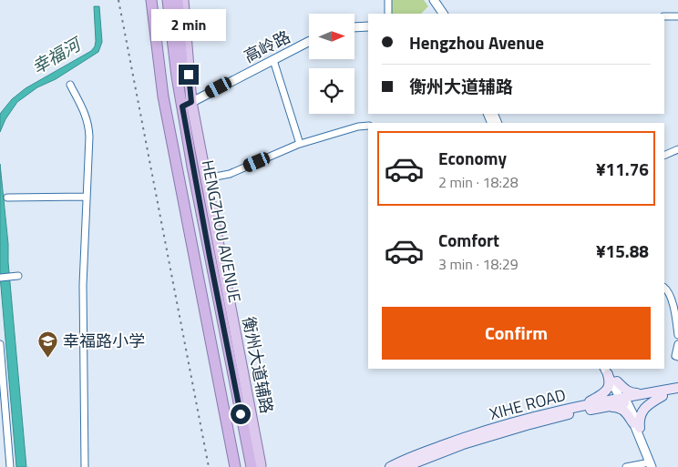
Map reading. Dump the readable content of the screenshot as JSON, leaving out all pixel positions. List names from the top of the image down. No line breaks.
{"streets":{"highway":["HENGZHOU AVENUE"],"main road":["衡州大道辅路","XIHE ROAD"],"street":["高岭路"]},"crossings":[["高岭路","HENGZHOU AVENUE"],["高岭路","衡州大道辅路"]],"water":["幸福河"],"places":{"school or university":["幸福路小学"]},"north":"right","page":{"bubble":"2 min","banner":["Hengzhou Avenue","衡州大道辅路"],"list":[{"name":"Economy","note":"2 min · 18:28","value":"¥11.76"},{"name":"Comfort","note":"3 min · 18:29","value":"¥15.88"}],"buttons":"Confirm"}}
